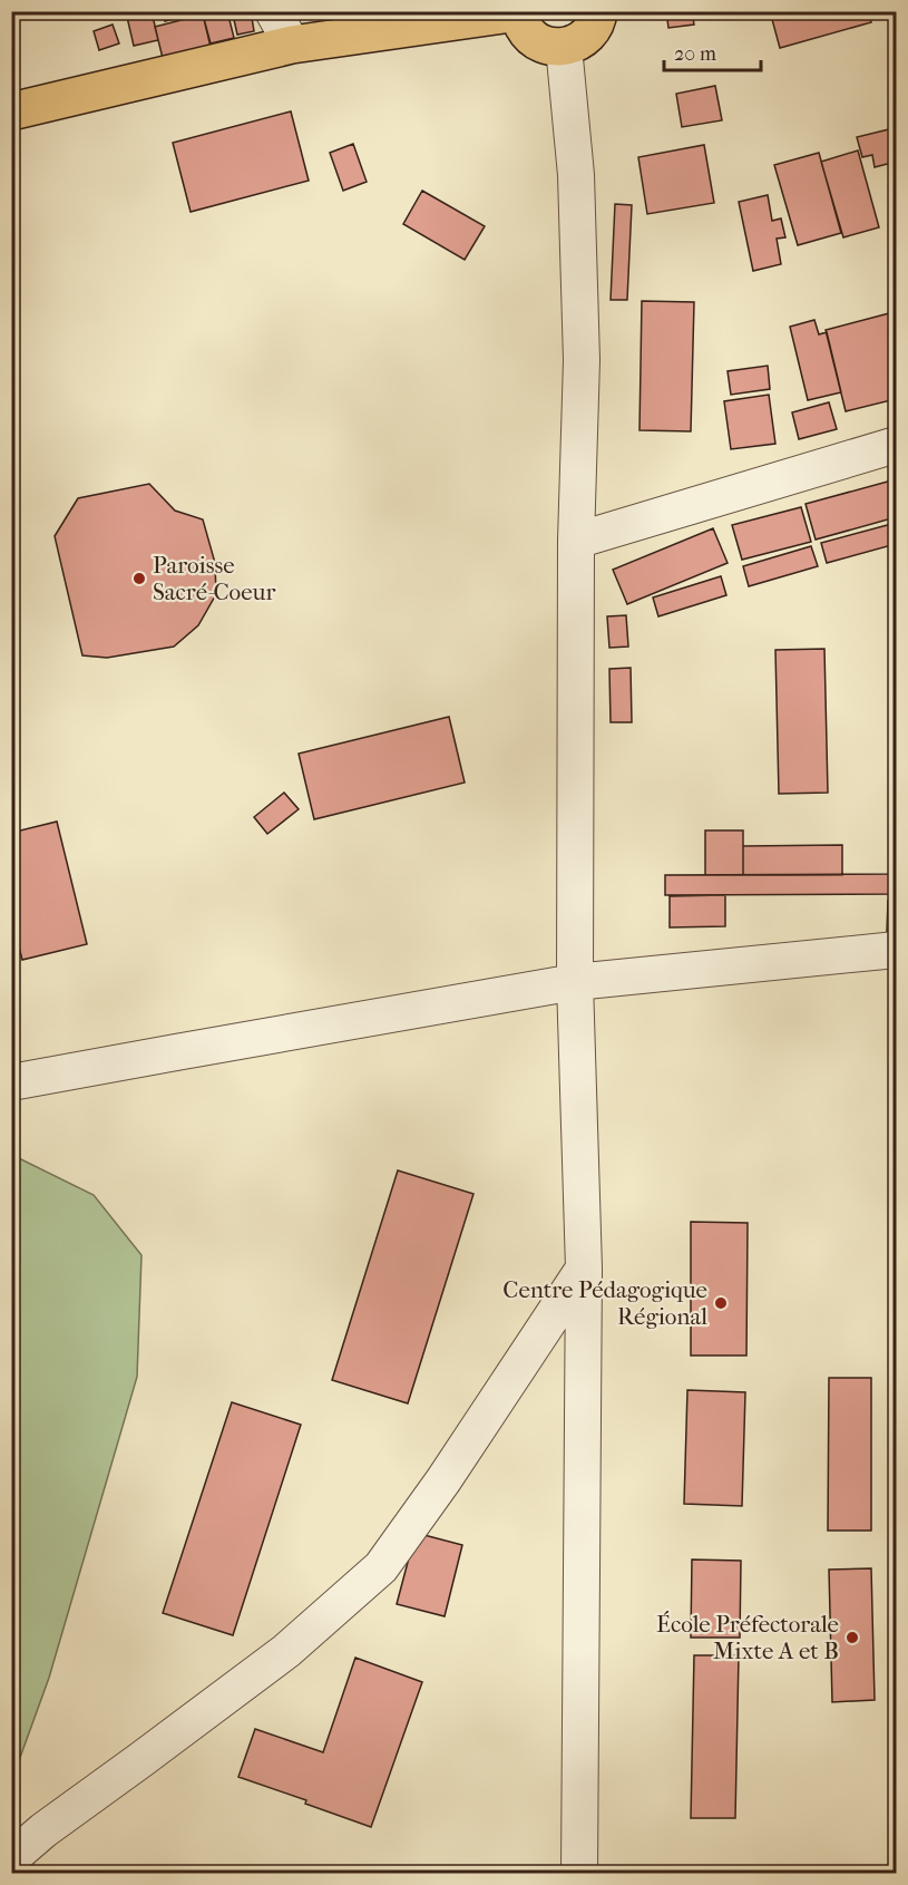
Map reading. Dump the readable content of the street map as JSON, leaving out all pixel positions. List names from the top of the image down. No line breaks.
{"places":["Paroisse Sacré-Coeur","Centre Pédagogique Régional","École Préfectorale Mixte A et B"],"scale_bar":"20 m"}
